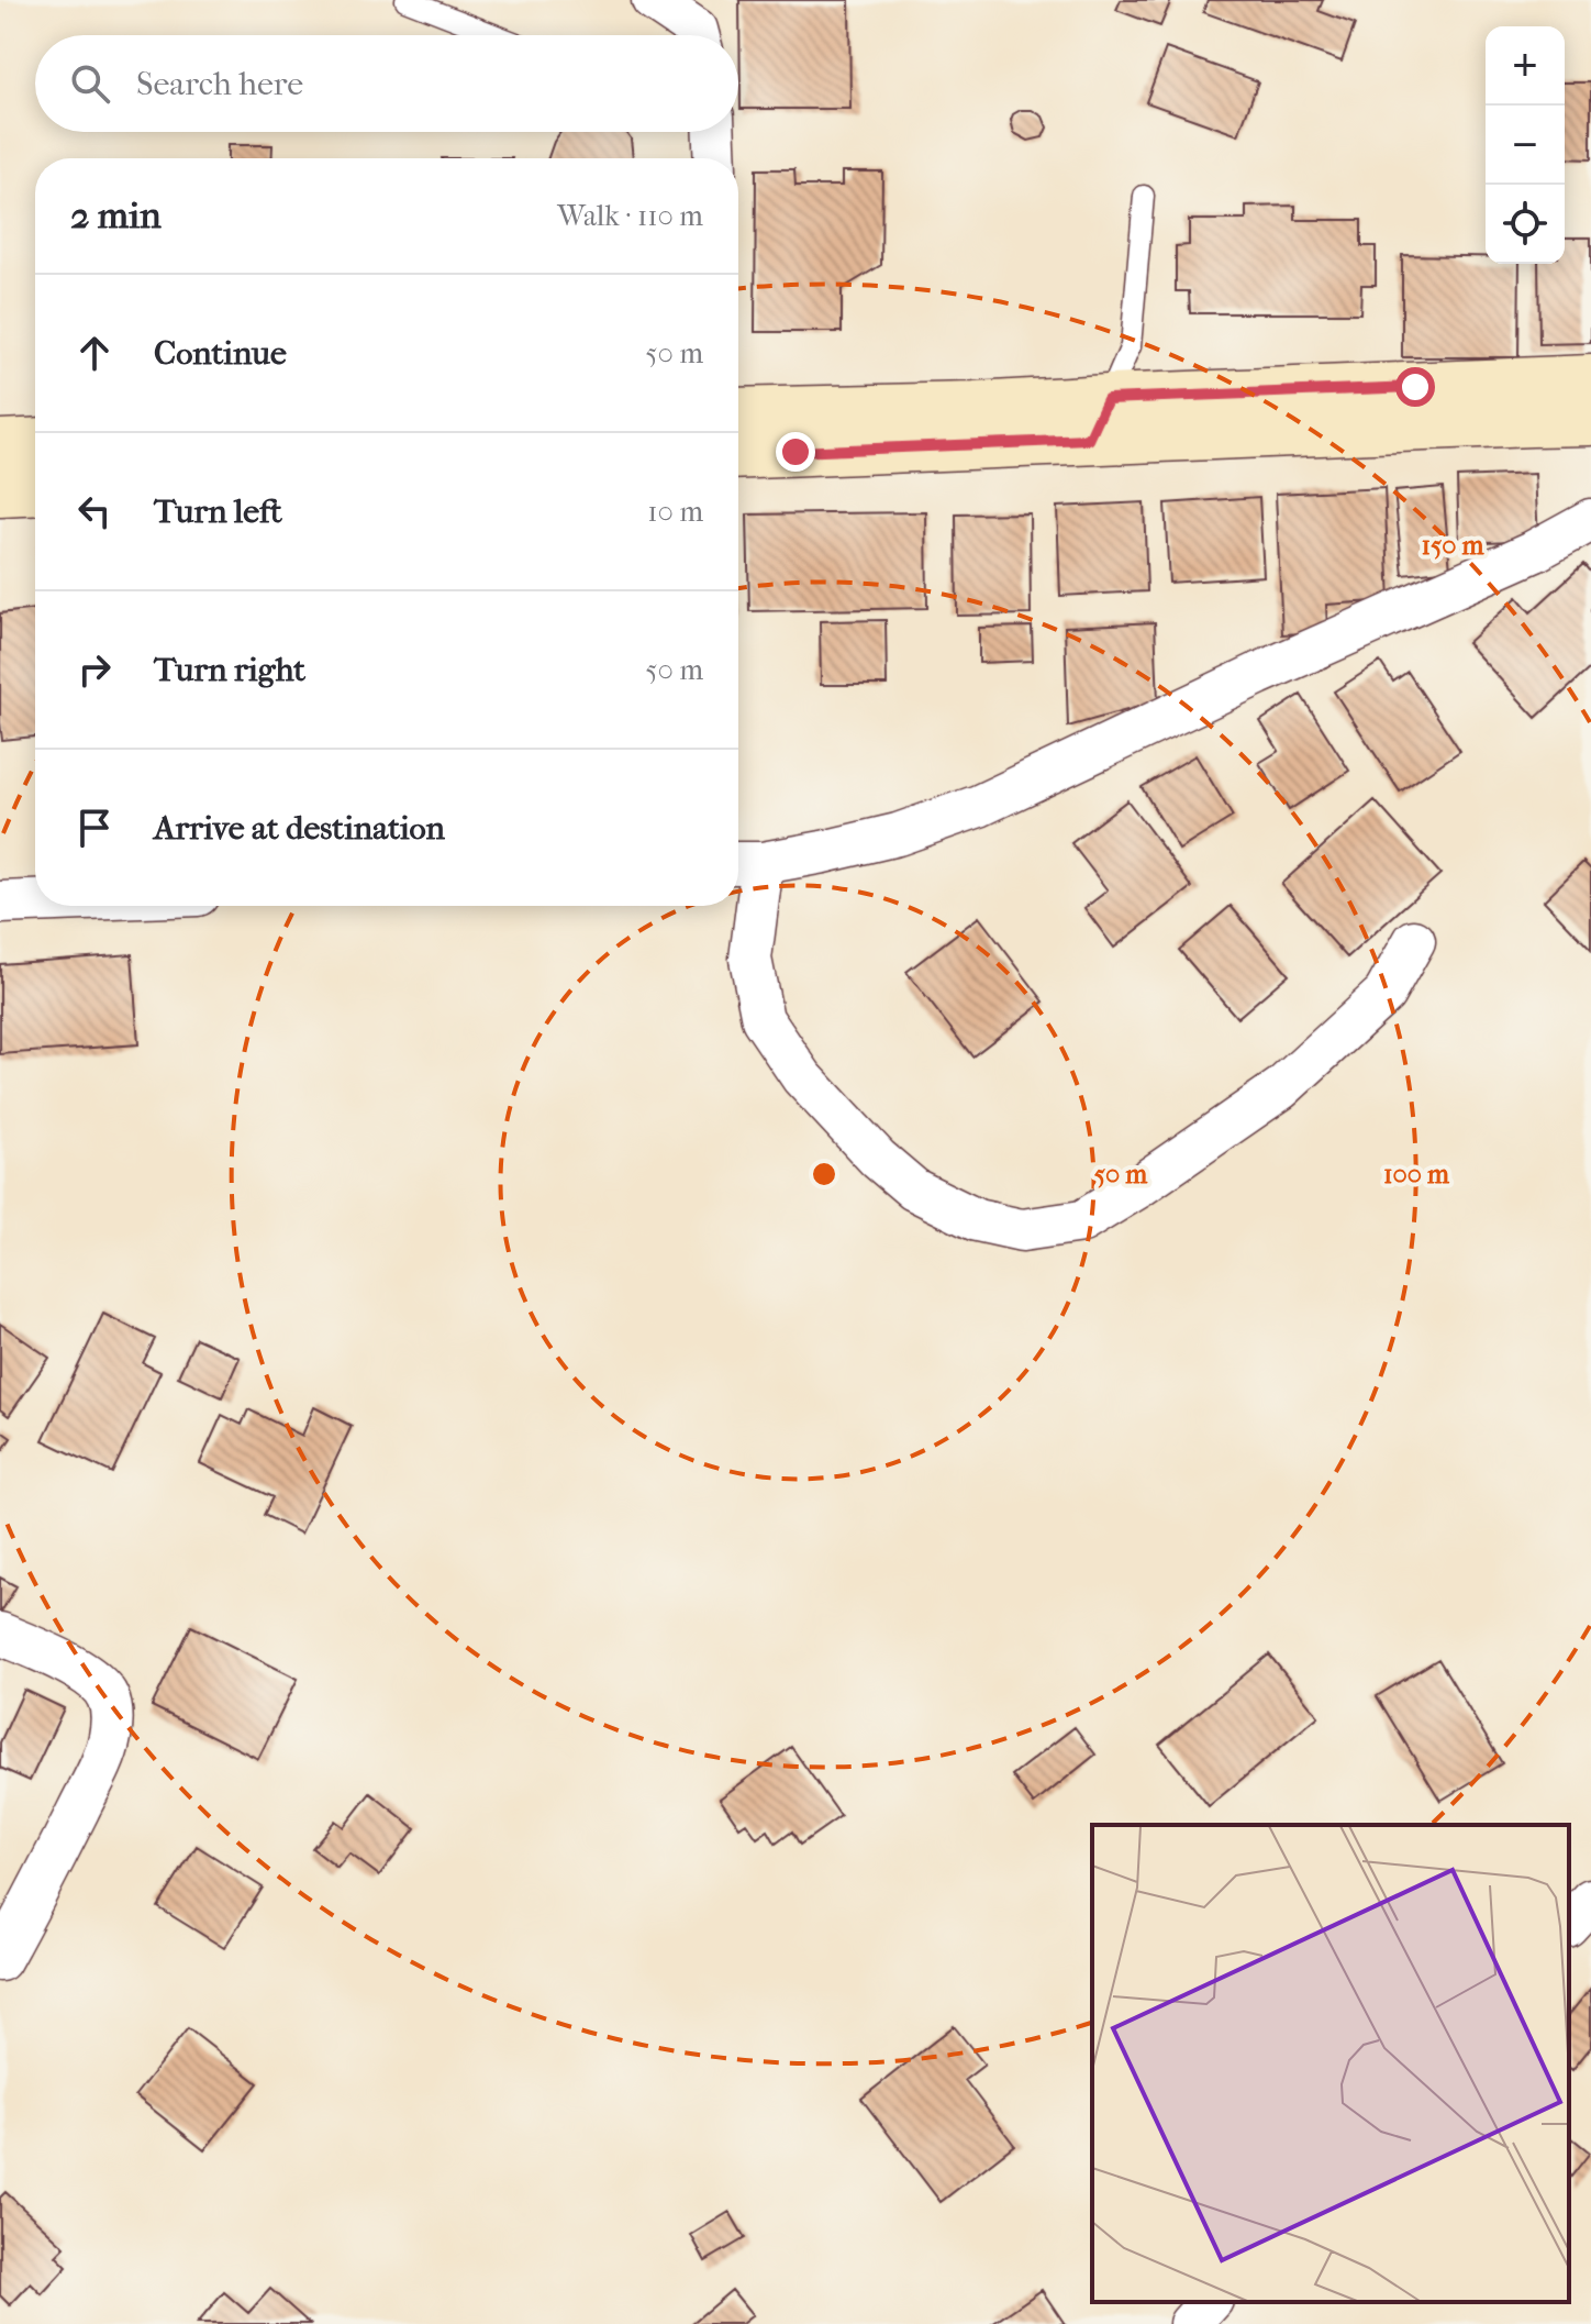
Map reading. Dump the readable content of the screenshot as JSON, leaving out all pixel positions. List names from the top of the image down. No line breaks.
{"page":{"map_buttons":["+","−"],"search":"Search here","heading":["2 min","Walk · 110 m"],"list":[["Continue","50 m"],["Turn left","10 m"],["Turn right","50 m"],"Arrive at destination"]},"rings":["150 m","50 m","100 m"]}
